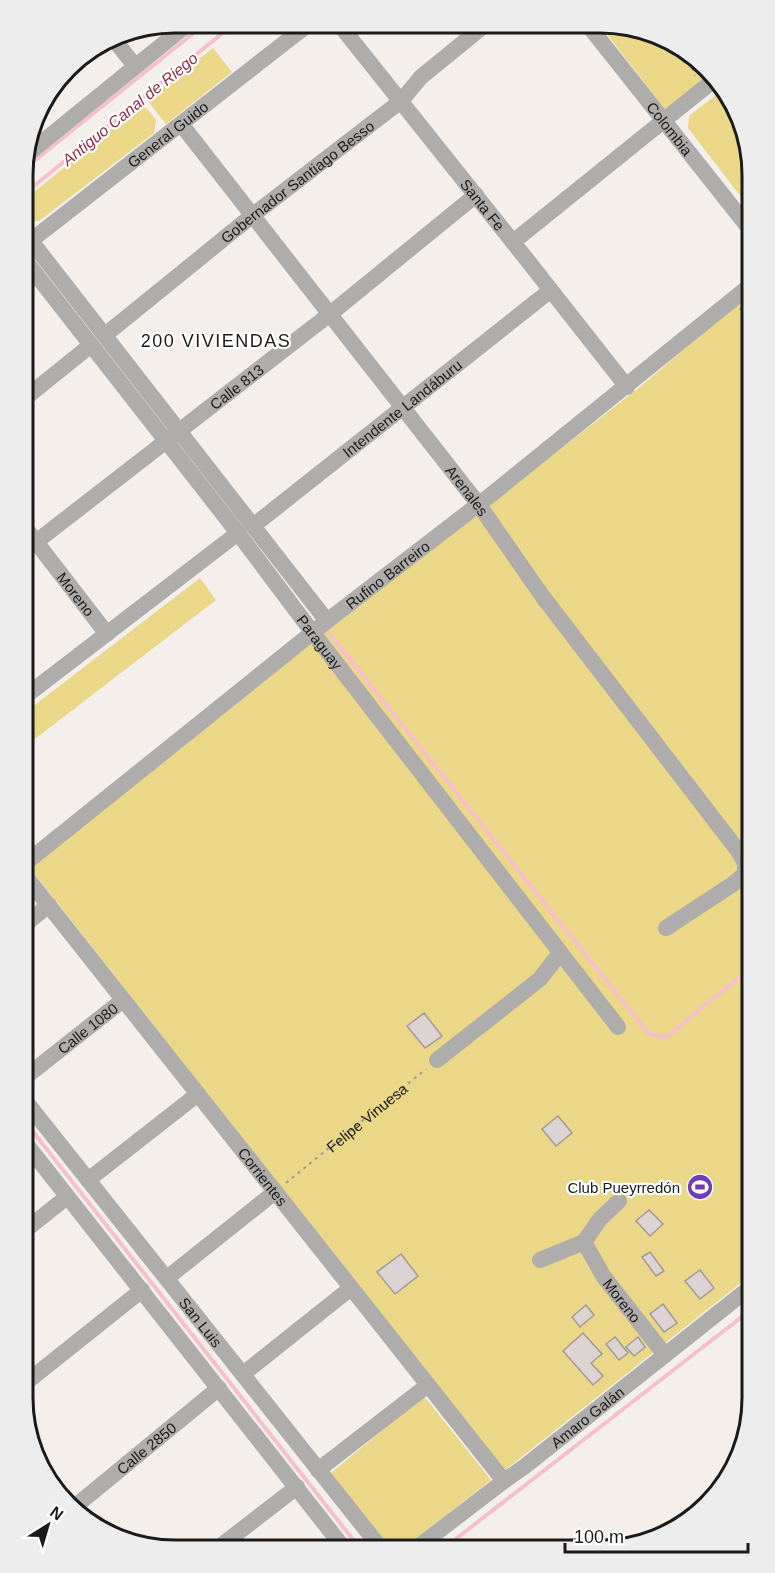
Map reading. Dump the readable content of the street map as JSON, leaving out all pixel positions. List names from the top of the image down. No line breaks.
{"streets":{"street":["Colombia","General Guido","Gobernador Santiago Besso","Santa Fe","Calle 813","Intendente Landáburu","Arenales","Rufino Barreiro","Moreno","Paraguay","Calle 1080","Corrientes","San Luis","Amaro Galán","Calle 2850"],"path":["Felipe Vinuesa"]},"crossings":[["General Guido","Arenales"],["Gobernador Santiago Besso","Santa Fe"],["Gobernador Santiago Besso","Arenales"],["Gobernador Santiago Besso","Paraguay"],["Santa Fe","Calle 813"],["Santa Fe","Intendente Landáburu"],["Santa Fe","Rufino Barreiro"],["Calle 813","Arenales"],["Calle 813","Paraguay"],["Intendente Landáburu","Arenales"],["Intendente Landáburu","Paraguay"],["Arenales","Rufino Barreiro"],["Rufino Barreiro","Paraguay"],["Moreno","Amaro Galán"],["Calle 1080","Corrientes"],["Felipe Vinuesa","Corrientes"],["Corrientes","Amaro Galán"],["San Luis","Calle 2850"]],"districts":["200 VIVIENDAS"],"water":["Antiguo Canal de Riego"],"places":{"sports":["Club Pueyrredón"]},"scale_bar":"100 m","north":"top right"}
